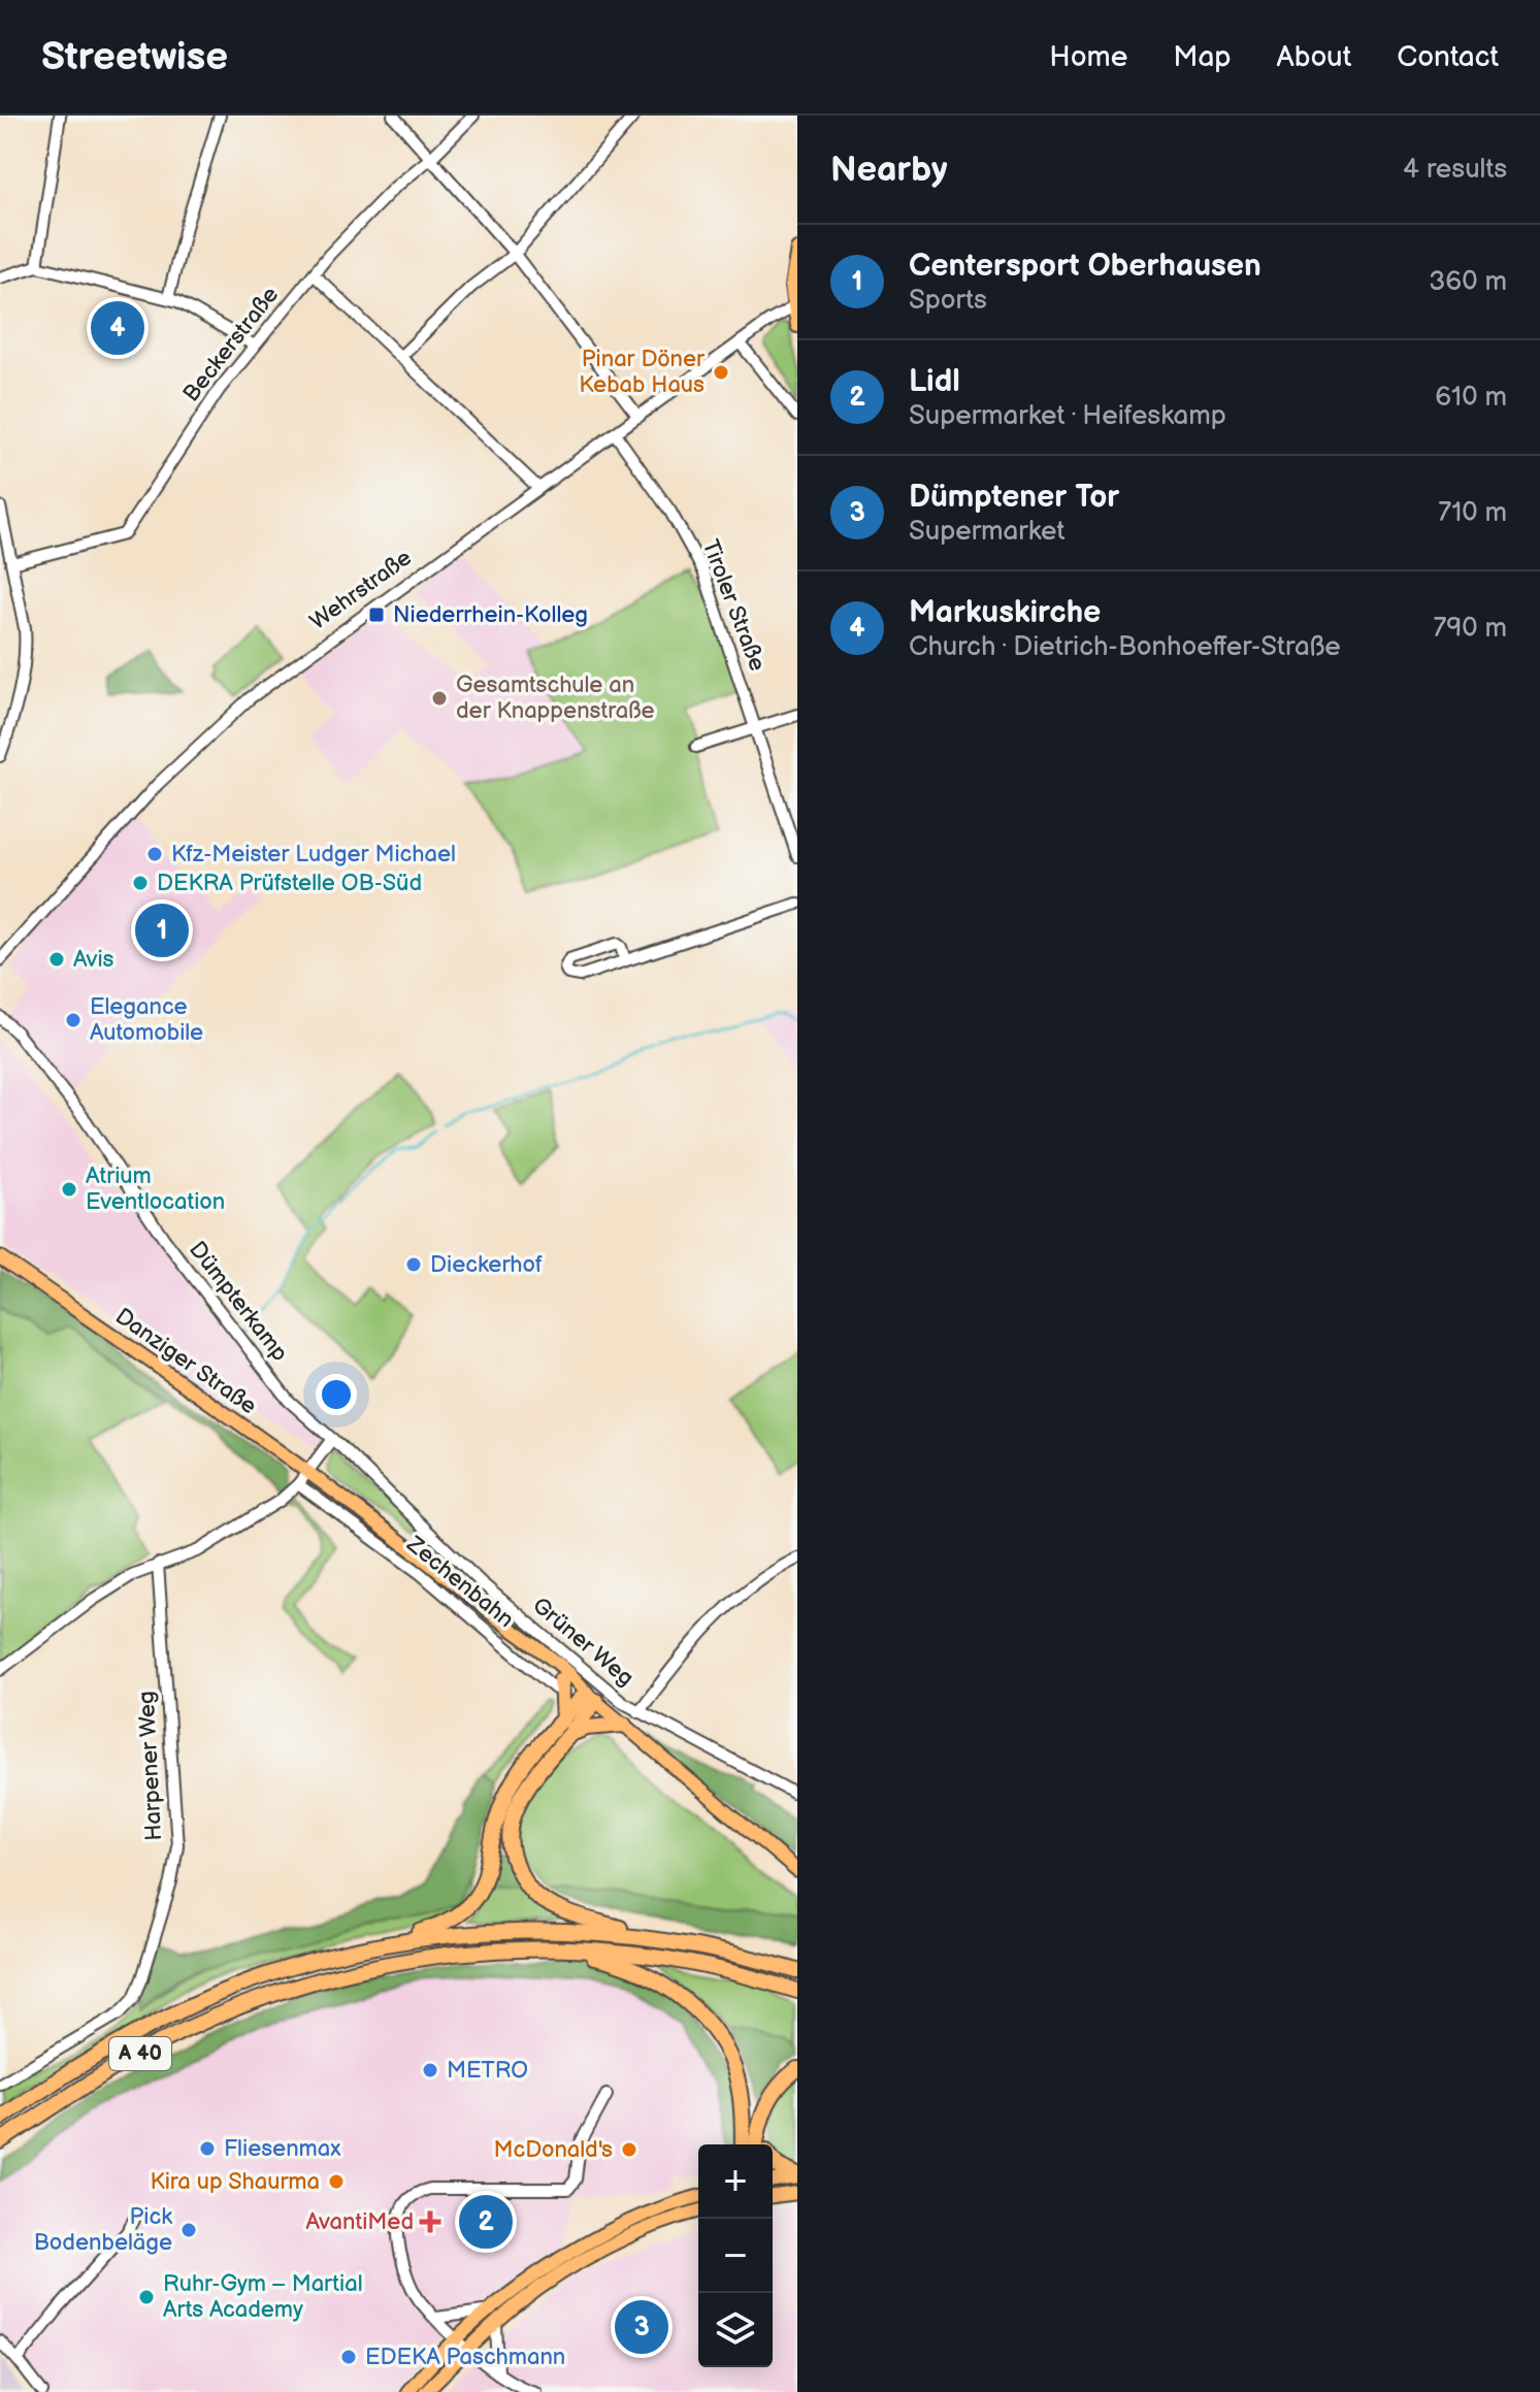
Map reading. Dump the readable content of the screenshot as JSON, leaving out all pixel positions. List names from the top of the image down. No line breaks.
{"streets":{"highway":["A 40"],"main road":["Danziger Straße","Zechenbahn"],"street":["Beckerstraße","Wehrstraße","Tiroler Straße","Dümpterkamp","Grüner Weg","Harpener Weg"]},"crossings":[["Wehrstraße","Tiroler Straße"],["Dümpterkamp","Grüner Weg"],["Danziger Straße","Zechenbahn"]],"places":{"other":["Pinar Döner Kebab Haus","Gesamtschule an der Knappenstraße","Kfz-Meister Ludger Michael","DEKRA Prüfstelle OB-Süd","Avis","Elegance Automobile","Atrium Eventlocation","Dieckerhof","METRO","Fliesenmax","McDonald's","Kira up Shaurma","Pick Bodenbeläge","Ruhr-Gym – Martial Arts Academy","EDEKA Paschmann"],"transit":["Niederrhein-Kolleg"],"health":["AvantiMed"]},"page":{"header":"Streetwise","nav":["Home","Map","About","Contact"],"heading":["Nearby","4 results"],"list":[{"mark":"1","name":"Centersport Oberhausen","note":"Sports","value":"360 m"},{"mark":"2","name":"Lidl","note":"Supermarket · Heifeskamp","value":"610 m"},{"mark":"3","name":"Dümptener Tor","note":"Supermarket","value":"710 m"},{"mark":"4","name":"Markuskirche","note":"Church · Dietrich-Bonhoeffer-Straße","value":"790 m"}],"pins":["4","1","2","3"],"map_buttons":["+","−"]}}
